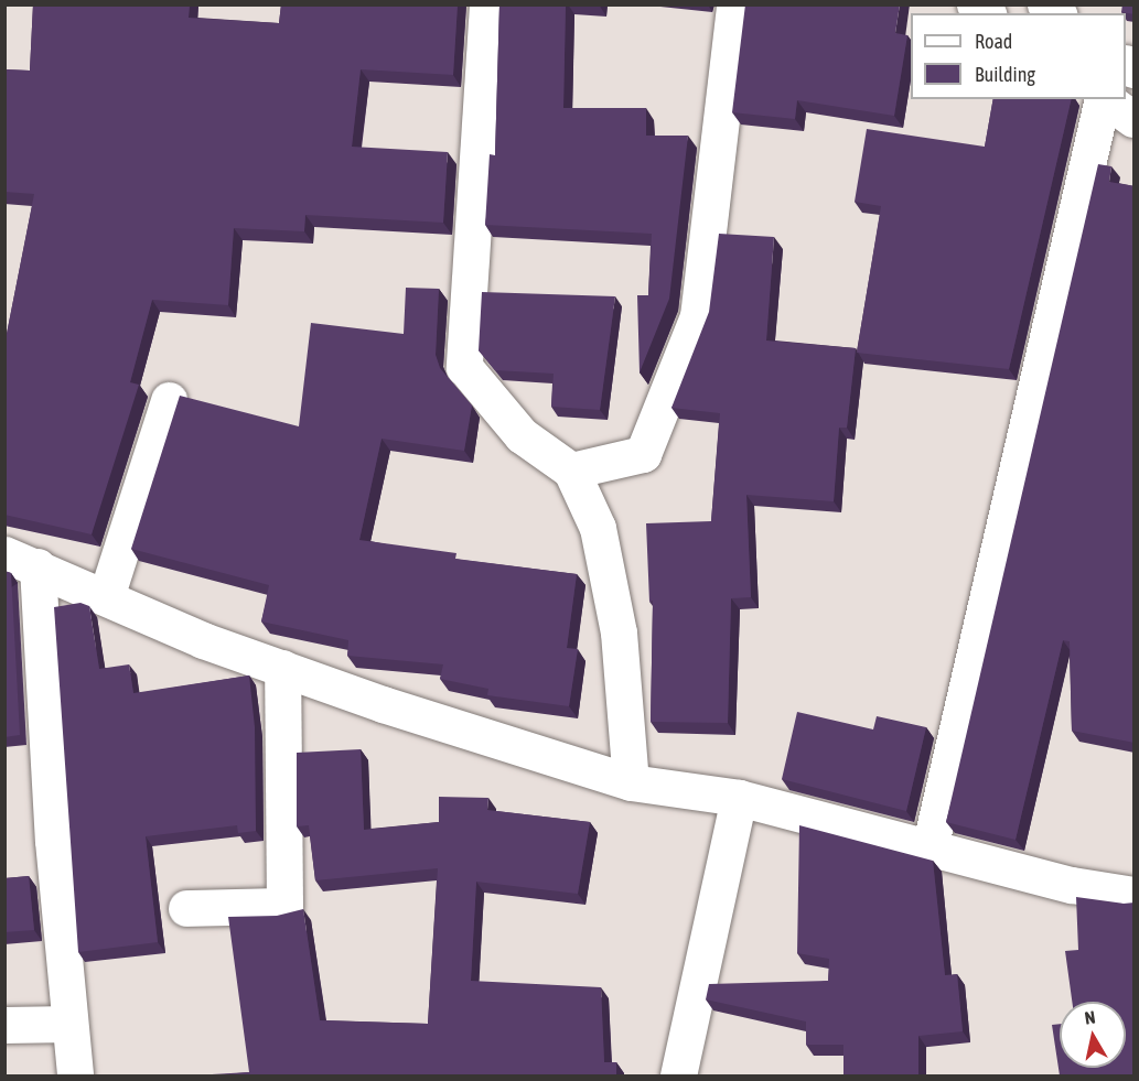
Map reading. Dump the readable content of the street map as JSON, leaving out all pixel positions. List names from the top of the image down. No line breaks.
{"legend":["Road","Building"],"north":"top"}
